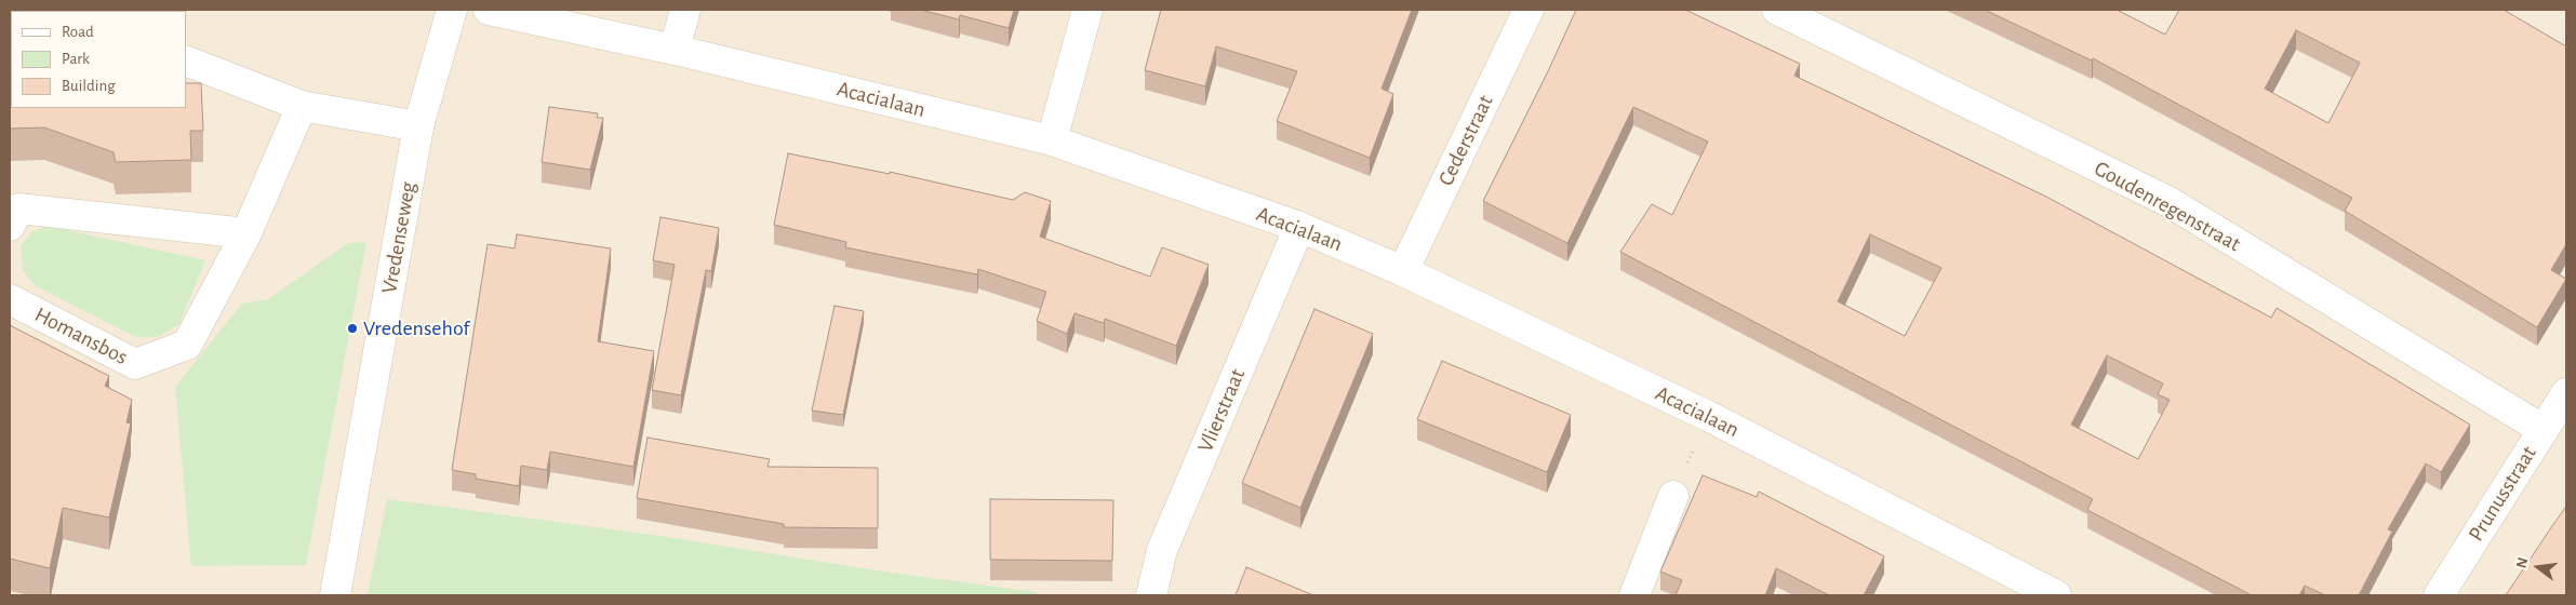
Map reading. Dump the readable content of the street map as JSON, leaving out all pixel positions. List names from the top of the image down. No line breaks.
{"streets":{"street":["Acacialaan","Cederstraat","Goudenregenstraat","Vredenseweg","Homansbos","Vlierstraat","Prunusstraat"]},"crossings":[["Acacialaan","Cederstraat"],["Acacialaan","Vlierstraat"],["Goudenregenstraat","Prunusstraat"]],"places":["Vredensehof"],"legend":["Road","Park","Building"],"north":"left"}
